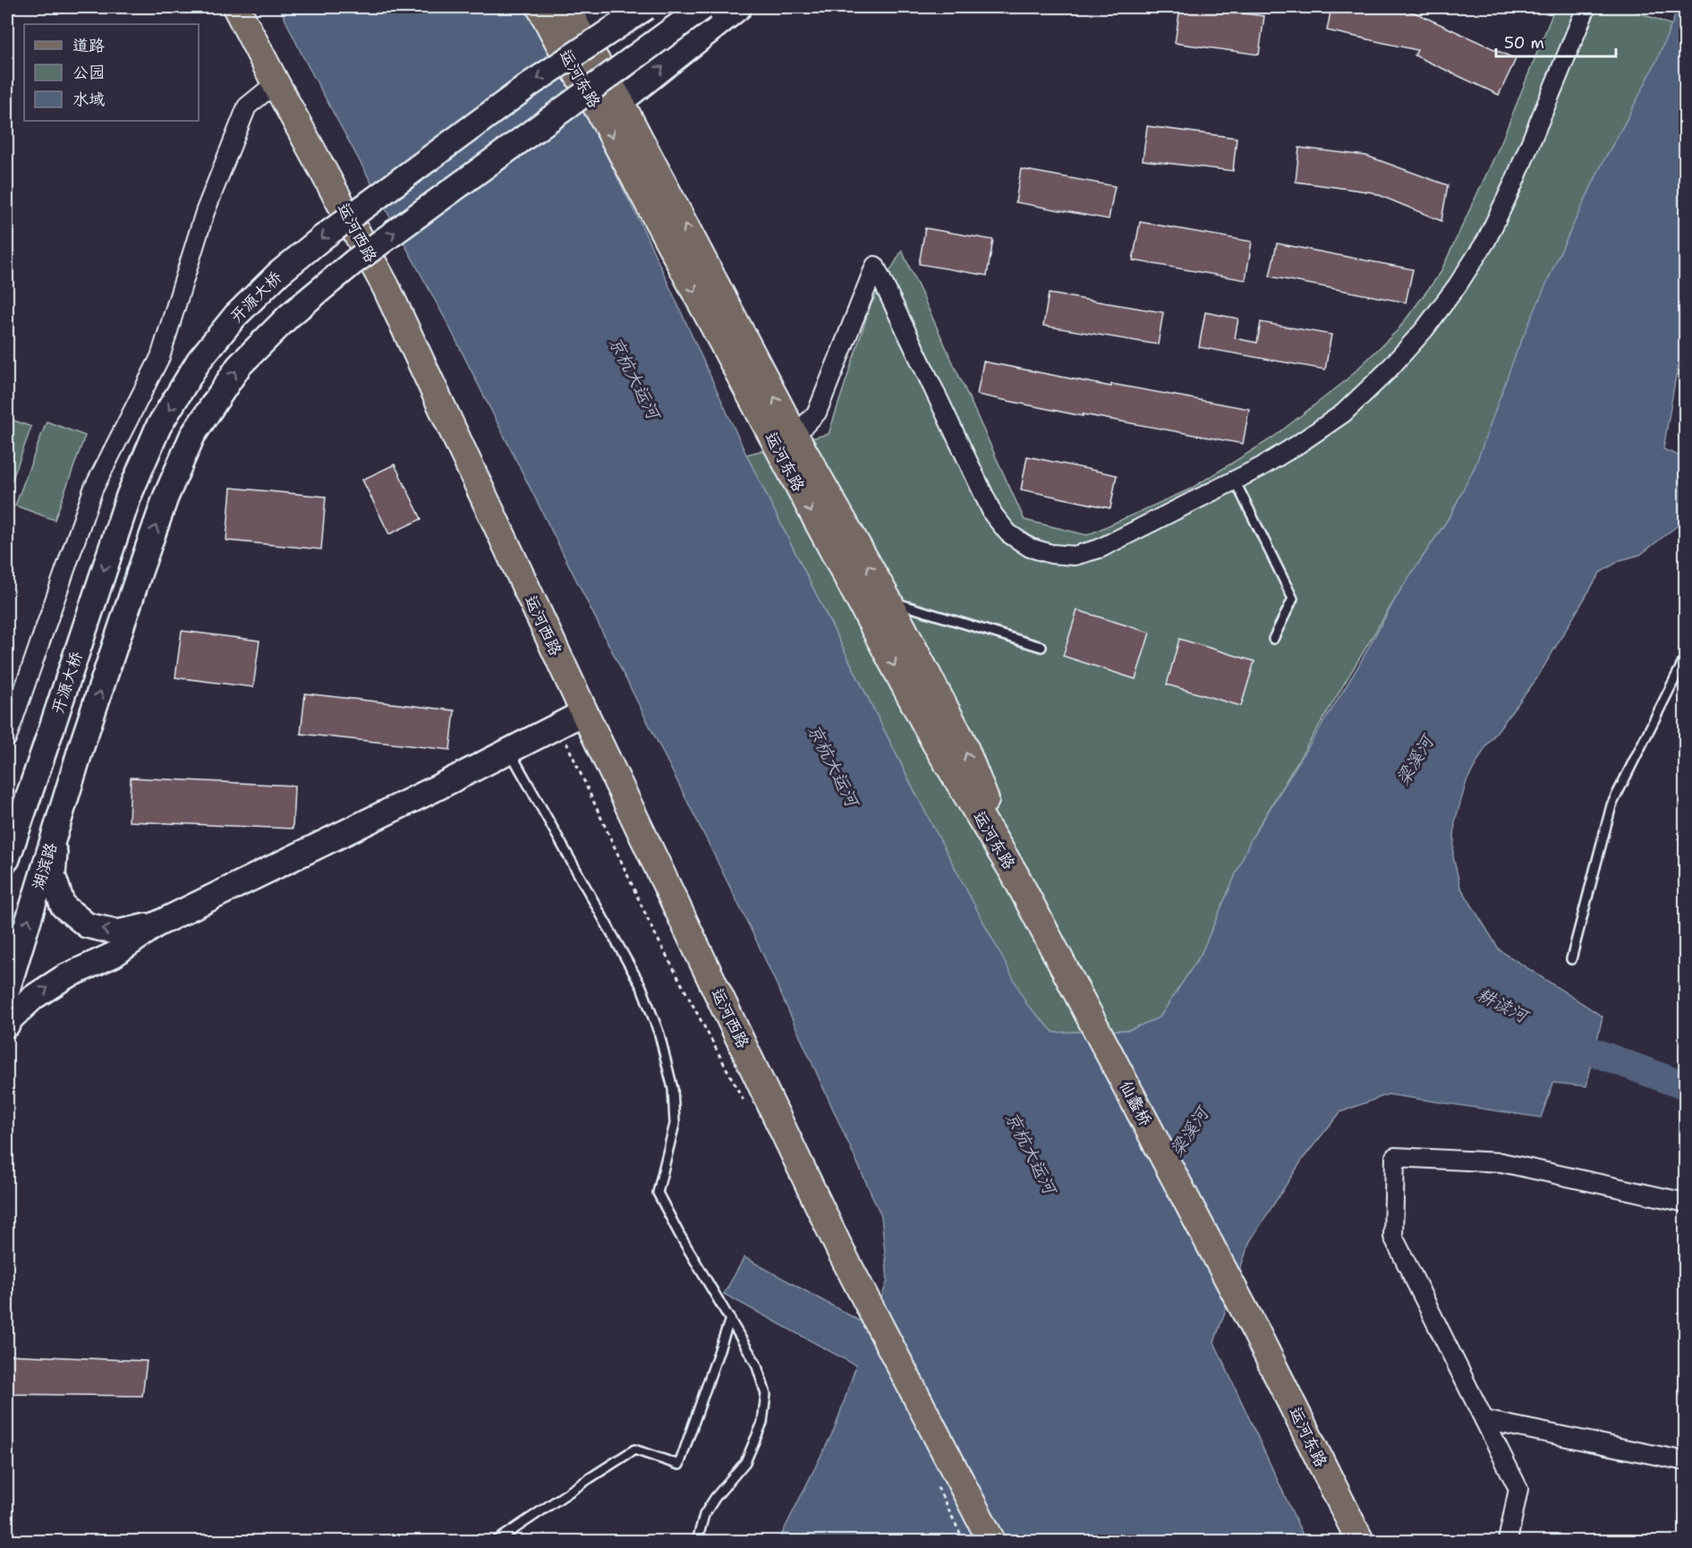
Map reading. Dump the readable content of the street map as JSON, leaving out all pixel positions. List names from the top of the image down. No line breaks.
{"streets":{"main road":["运河东路","运河西路","开源大桥","湖滨路","仙蠡桥"]},"crossings":[["运河东路","仙蠡桥"]],"one_way":["开源大桥"],"water":["京杭大运河","梁溪河","耕读河"],"legend":["道路","公园","水域"],"scale_bar":"50 m"}
